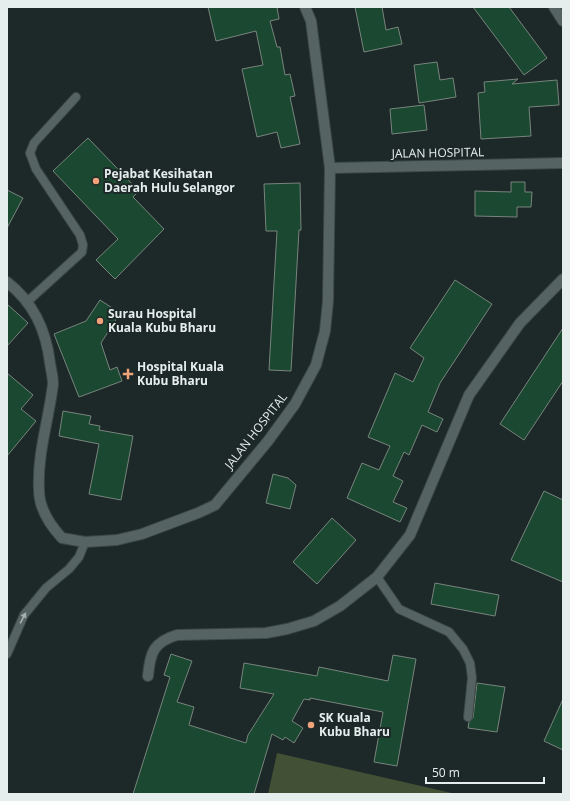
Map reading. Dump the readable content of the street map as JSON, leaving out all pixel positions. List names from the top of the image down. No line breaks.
{"streets":{"street":["JALAN HOSPITAL"]},"places":{"other":["Pejabat Kesihatan Daerah Hulu Selangor","Surau Hospital Kuala Kubu Bharu","SK Kuala Kubu Bharu"],"health":["Hospital Kuala Kubu Bharu"]},"scale_bar":"50 m"}
